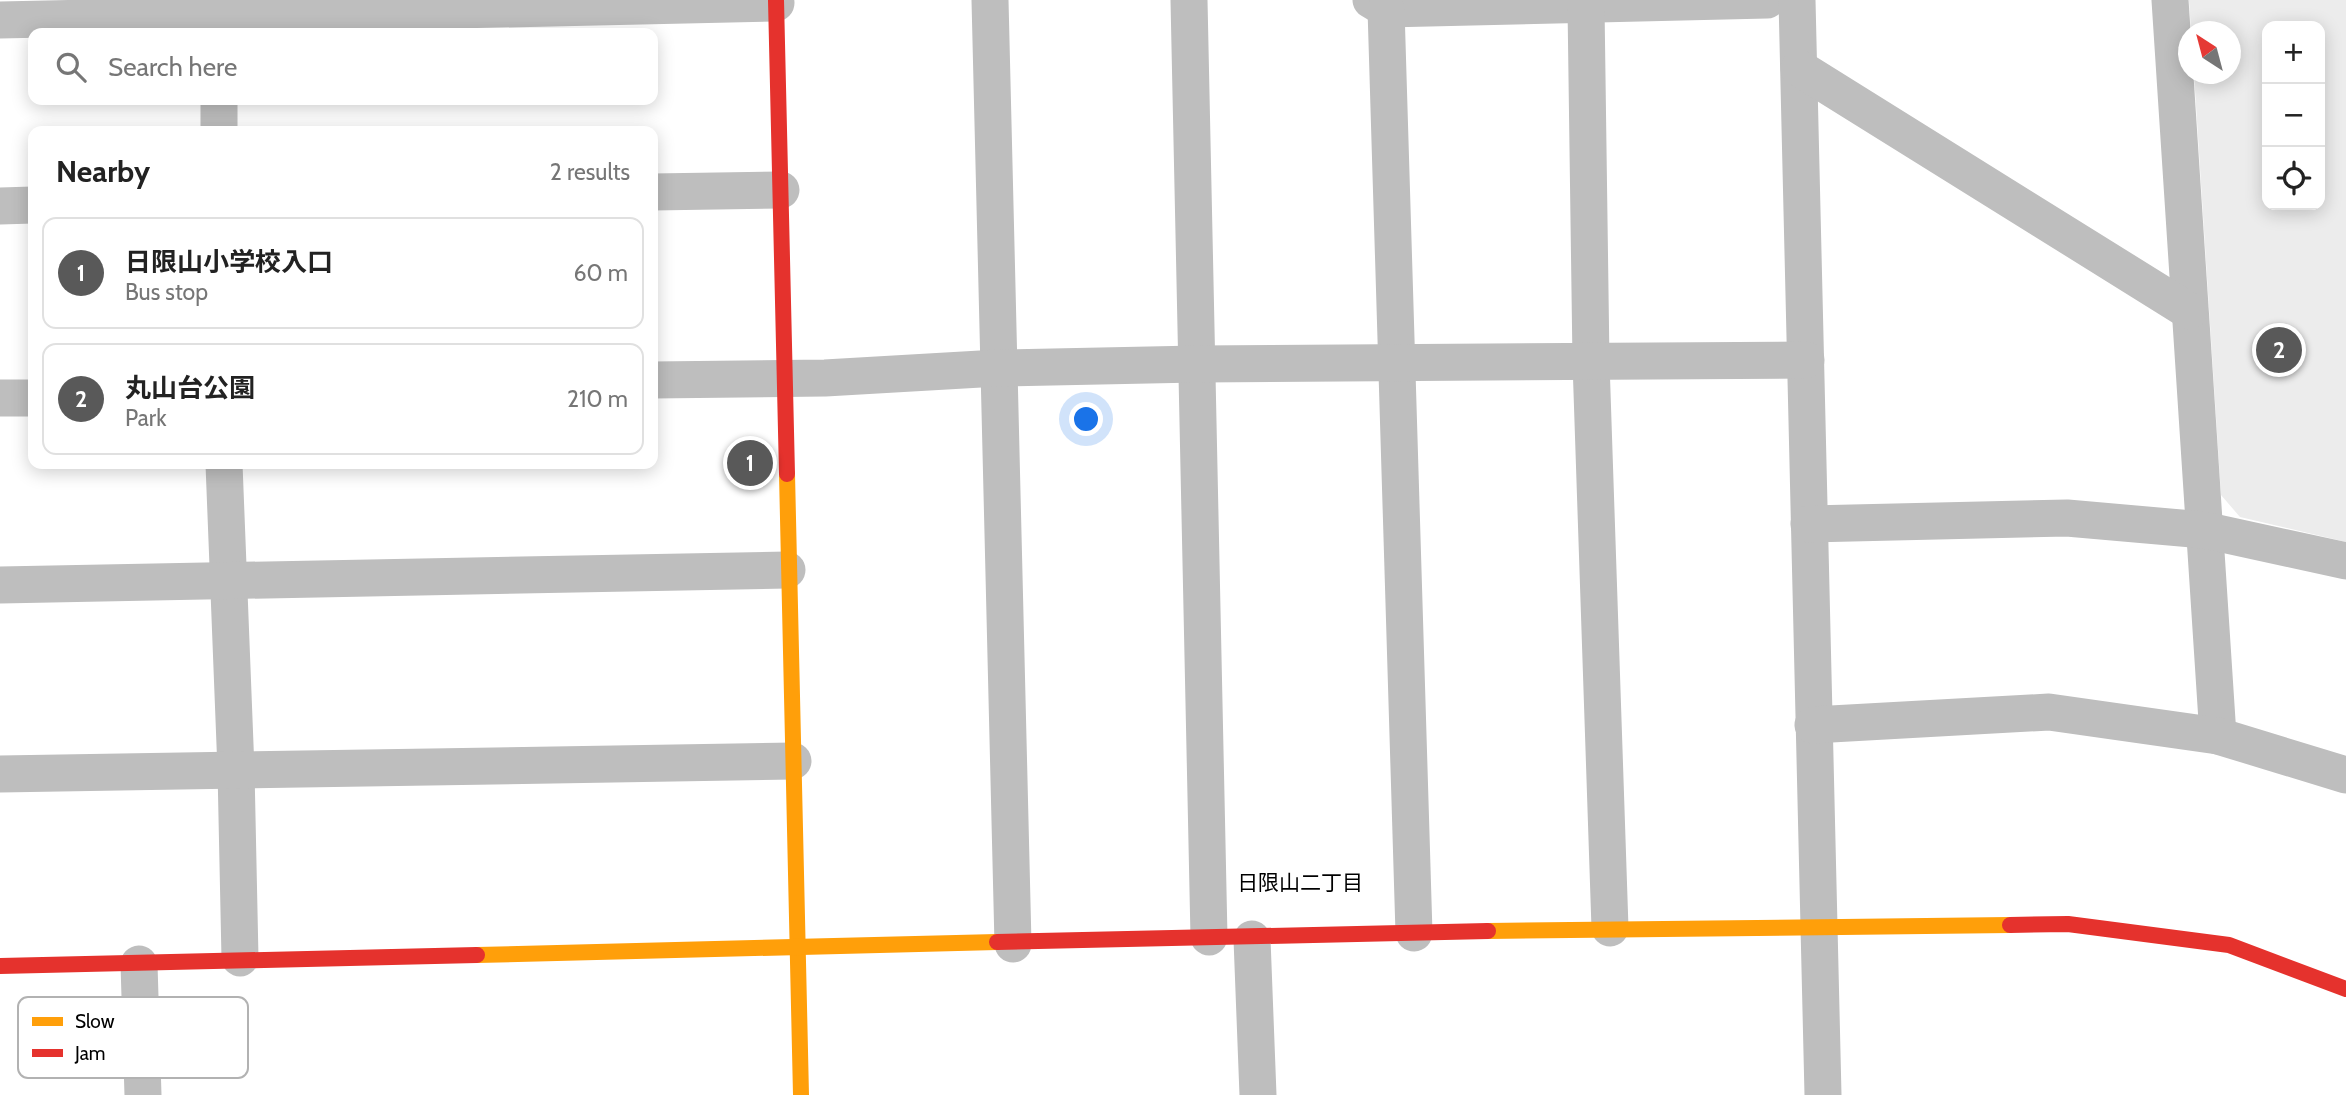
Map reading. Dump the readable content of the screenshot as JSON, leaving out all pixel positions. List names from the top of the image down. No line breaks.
{"districts":["日限山二丁目"],"legend":["Slow","Jam"],"north":"top left","page":{"map_buttons":["+","−"],"search":"Search here","heading":["Nearby","2 results"],"list":[{"mark":"1","name":"日限山小学校入口","note":"Bus stop","value":"60 m"},{"mark":"2","name":"丸山台公園","note":"Park","value":"210 m"}],"pins":["2","1"]}}
